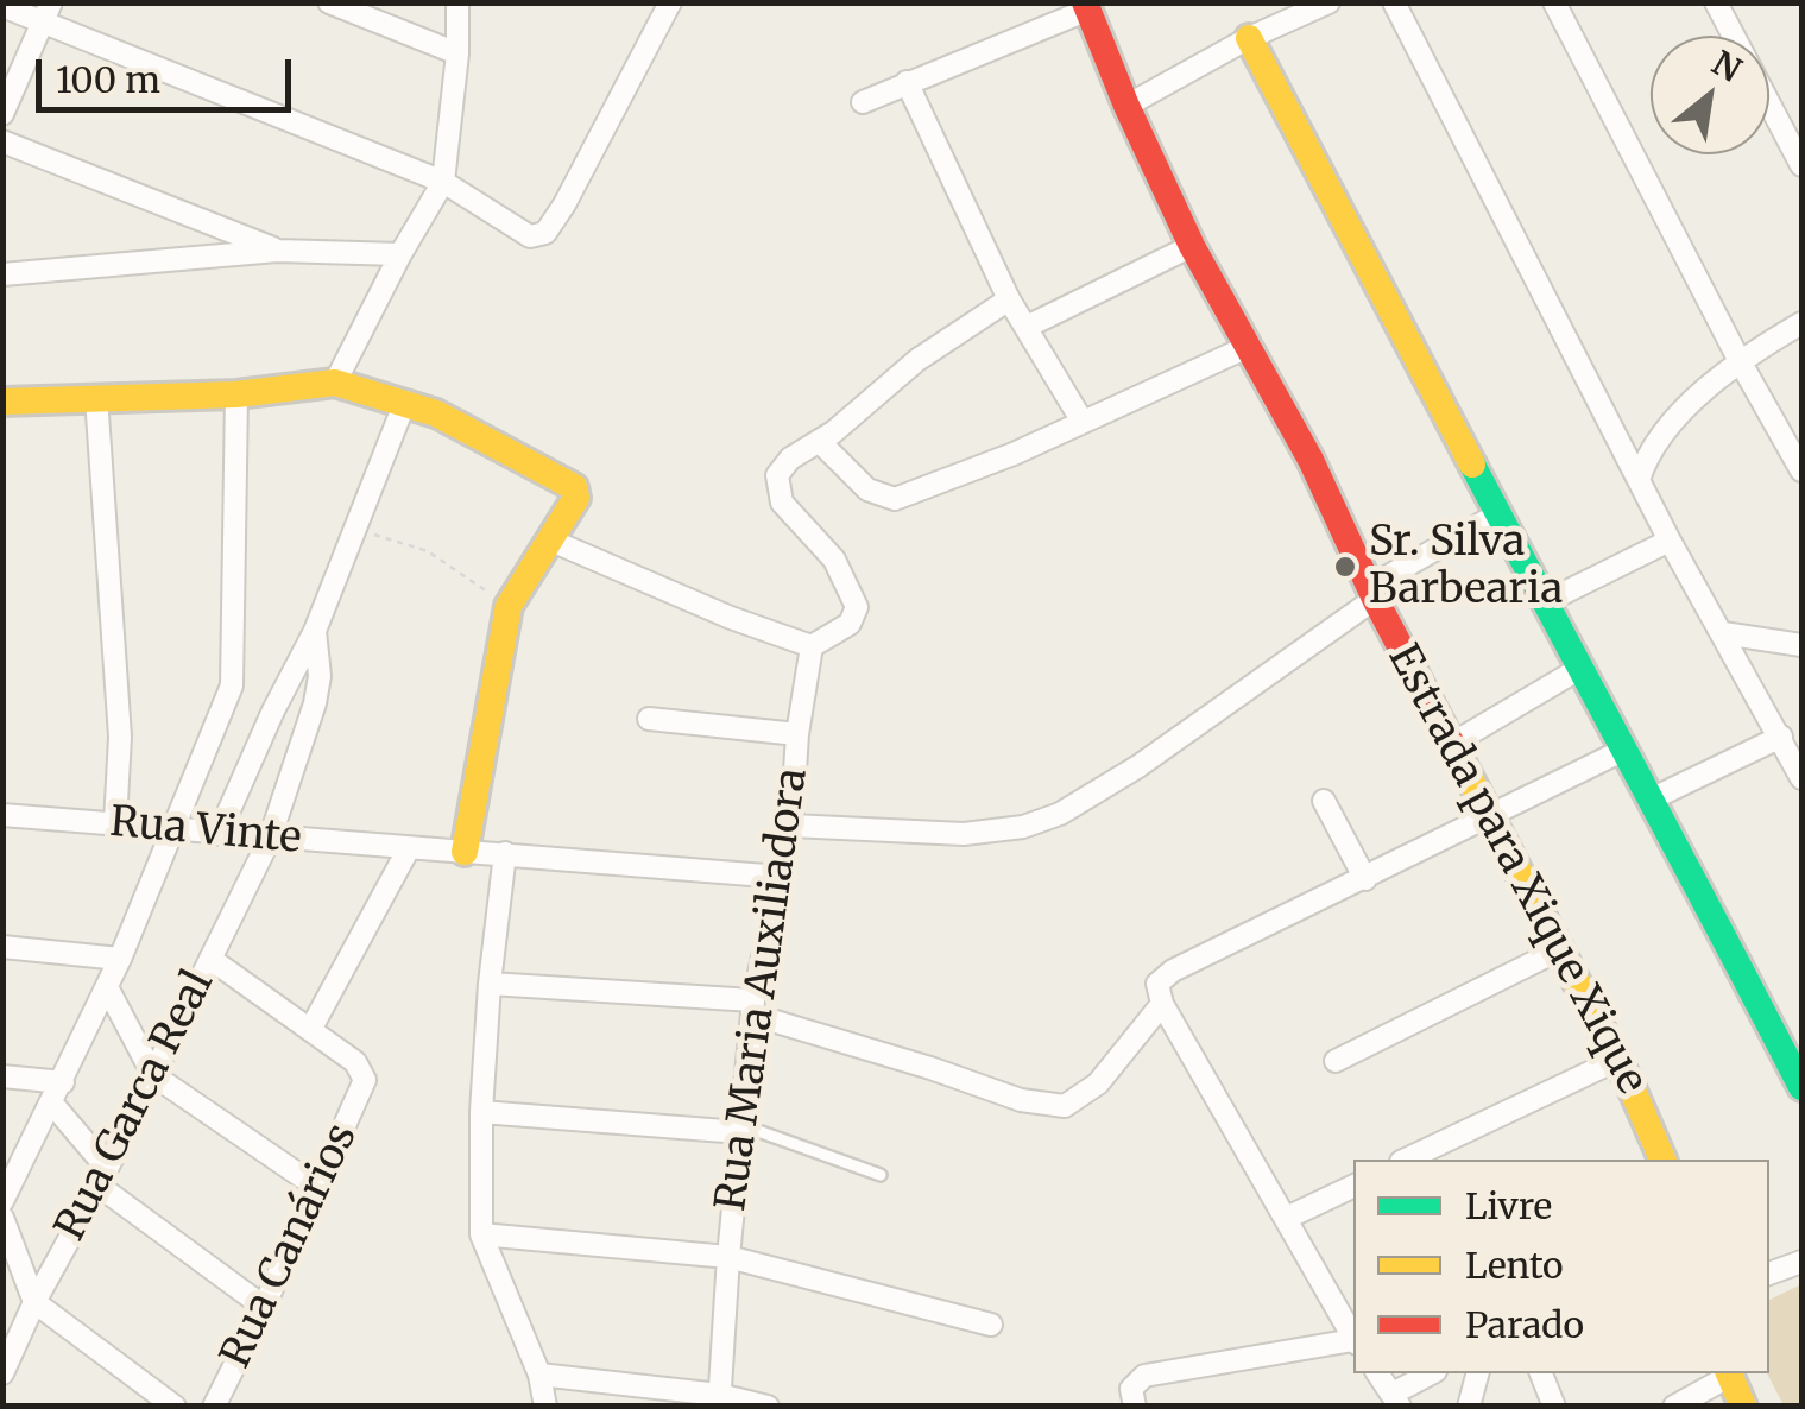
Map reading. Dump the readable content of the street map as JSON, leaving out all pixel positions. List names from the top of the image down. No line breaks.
{"streets":{"street":["Rua Vinte","Estrada para Xique Xique","Rua Maria Auxiliadora","Rua Garca Real","Rua Canários"]},"crossings":[["Rua Vinte","Rua Maria Auxiliadora"],["Rua Vinte","Rua Garca Real"]],"places":["Sr. Silva Barbearia"],"legend":["Livre","Lento","Parado"],"scale_bar":"100 m","north":"top right"}
